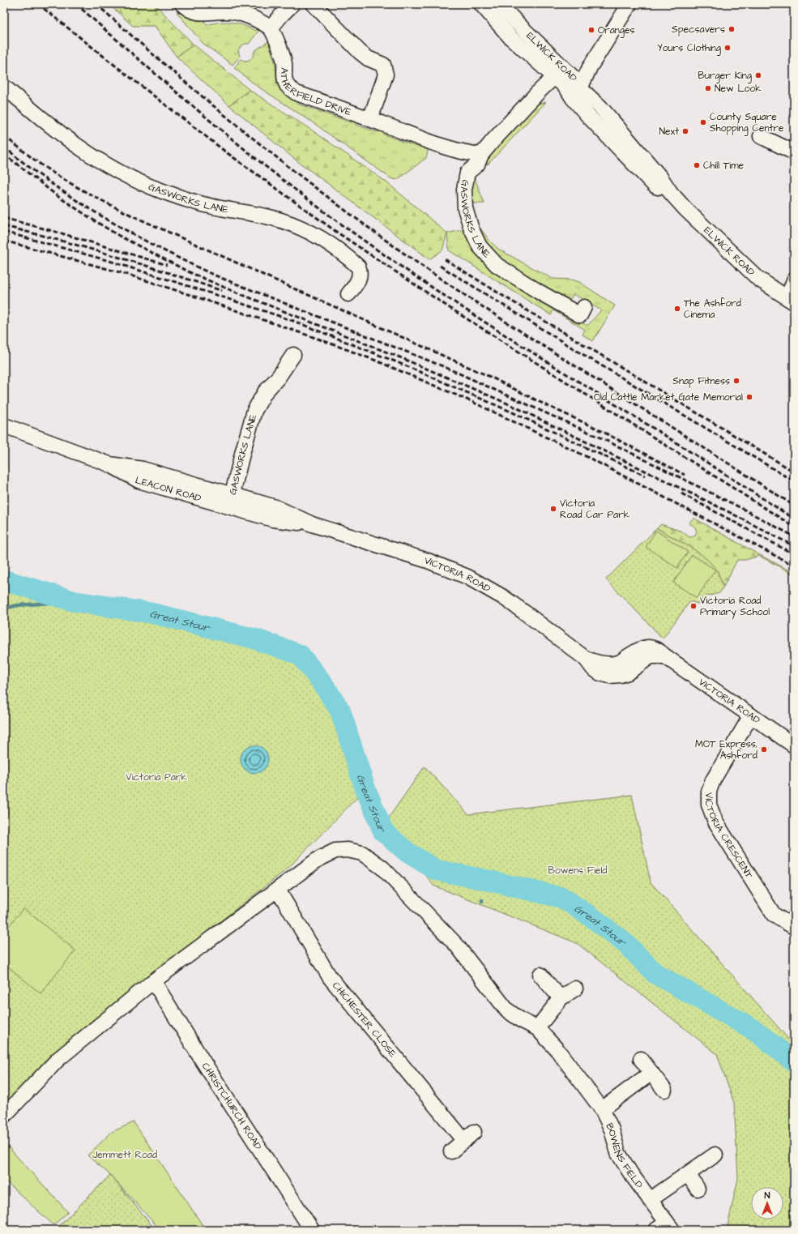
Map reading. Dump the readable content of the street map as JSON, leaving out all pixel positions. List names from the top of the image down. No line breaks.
{"streets":{"street":["ELWICK ROAD","ATHERFIELD DRIVE","GASWORKS LANE","LEACON ROAD","VICTORIA ROAD","VICTORIA CRESCENT","CHICHESTER CLOSE","CHRISTCHURCH ROAD","BOWENS FIELD"]},"crossings":[["ELWICK ROAD","GASWORKS LANE"],["ATHERFIELD DRIVE","GASWORKS LANE"],["GASWORKS LANE","LEACON ROAD"],["GASWORKS LANE","VICTORIA ROAD"],["LEACON ROAD","VICTORIA ROAD"],["VICTORIA ROAD","VICTORIA CRESCENT"],["CHICHESTER CLOSE","BOWENS FIELD"]],"water":["Great Stour"],"parks":["Victoria Park","Bowens Field","Jemmett Road"],"places":["Specsavers","Oranges","Yours Clothing","Burger King","New Look","County Square Shopping Centre","Next","Chill Time","The Ashford Cinema","Snap Fitness","Old Cattle Market Gate Memorial","Victoria Road Car Park","Victoria Road Primary School","MOT Express, Ashford"],"north":"top"}
